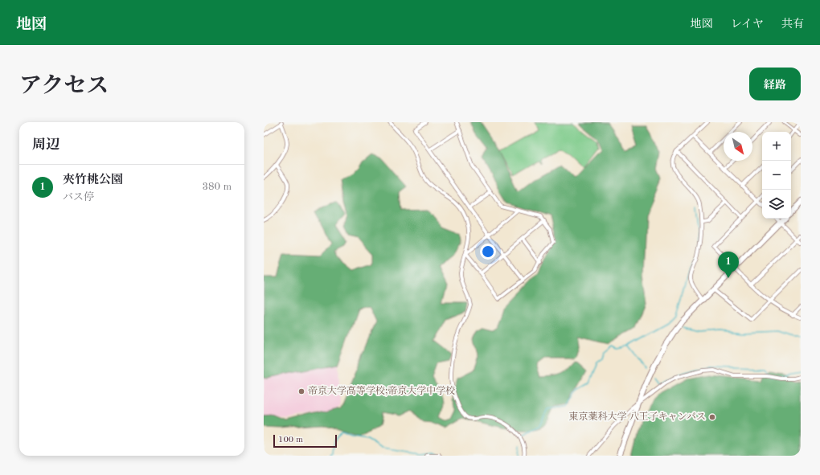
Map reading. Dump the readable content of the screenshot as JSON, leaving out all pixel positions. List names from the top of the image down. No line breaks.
{"places":["帝京大学高等学校;帝京大学中学校","東京薬科大学 八王子キャンパス"],"scale_bar":"100 m","north":"bottom right","page":{"header":"地図","nav":["地図","レイヤ","共有"],"title":"アクセス","buttons":"経路","heading":"周辺","map_buttons":["+","−"],"list":[{"mark":"1","name":"夾竹桃公園","note":"バス停","value":"380 m"}],"pins":"1","scale":"100 m"}}
